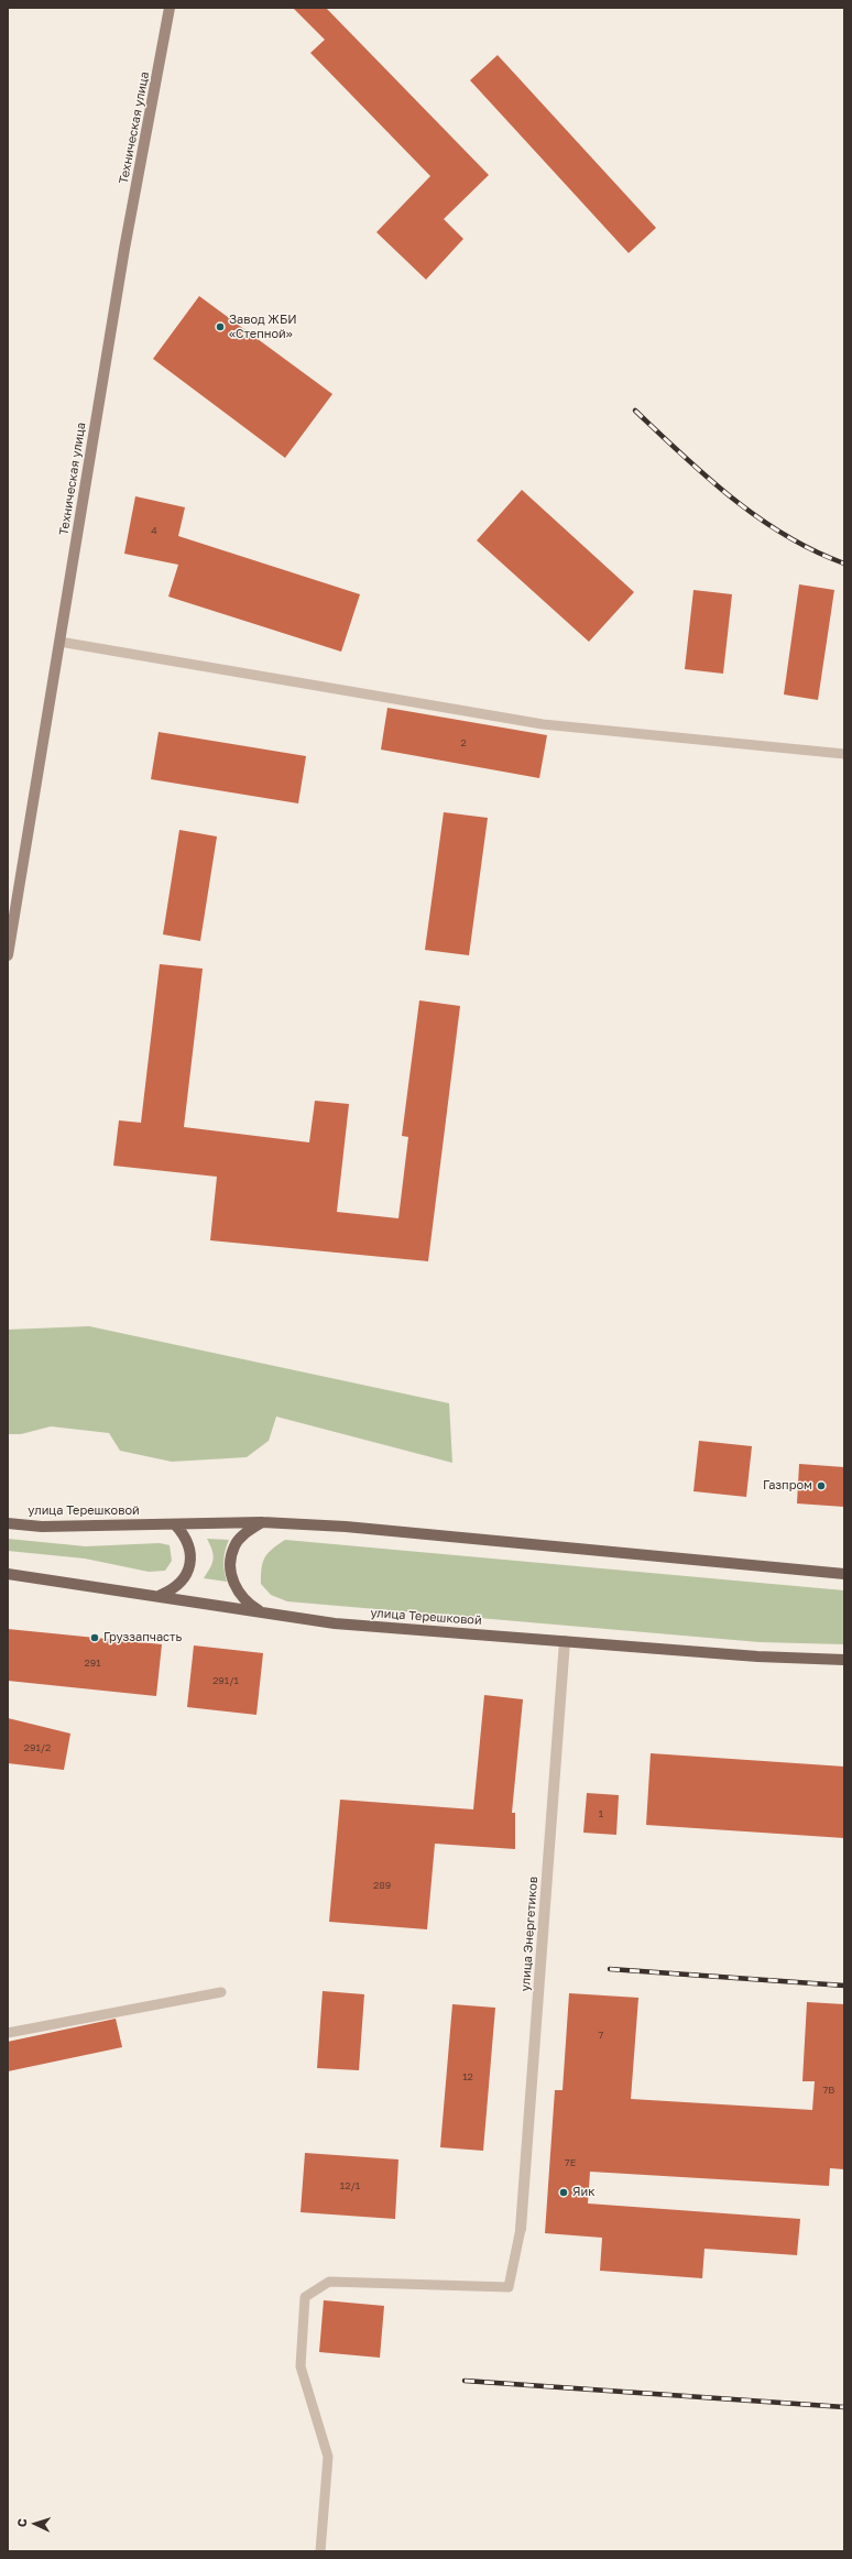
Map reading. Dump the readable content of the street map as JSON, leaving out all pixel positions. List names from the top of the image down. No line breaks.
{"streets":{"main road":["улица Терешковой"],"street":["Техническая улица","улица Энергетиков"]},"crossings":[["улица Терешковой","улица Энергетиков"]],"places":["Завод ЖБИ «Степной»","Газпром","Груззапчасть","Яик"],"house_numbers":["4","2","291","291/1","291/2","1","289","7","12","7В","7Е","12/1"],"north":"left"}
